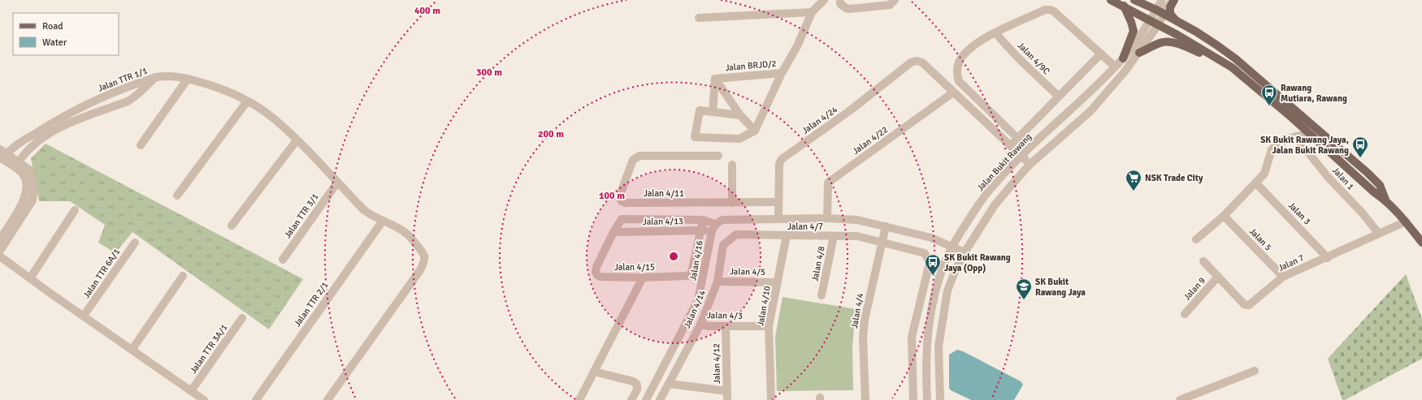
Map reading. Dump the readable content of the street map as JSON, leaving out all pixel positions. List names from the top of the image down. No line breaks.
{"streets":{"street":["Jalan 4/9C","Jalan BRJD/2","Jalan TTR 1/1","Jalan 4/24","Jalan 4/22","Jalan Bukit Rawang","Jalan 1","Jalan 4/11","Jalan 3","Jalan TTR 3/1","Jalan 4/13","Jalan 4/7","Jalan 5","Jalan 4/16","Jalan 7","Jalan 4/8","Jalan 4/15","Jalan 4/5","Jalan TTR 6A/1","Jalan 9","Jalan TTR 2/1","Jalan 4/10","Jalan 4/14","Jalan 4/4","Jalan 4/3","Jalan TTR 3A/1","Jalan 4/12"]},"crossings":[["Jalan 4/24","Jalan 4/22"],["Jalan 4/24","Jalan 4/11"],["Jalan 1","Jalan 7"],["Jalan 3","Jalan 7"],["Jalan 4/13","Jalan 4/16"],["Jalan 4/13","Jalan 4/15"],["Jalan 4/7","Jalan 4/8"],["Jalan 4/7","Jalan 4/10"],["Jalan 4/7","Jalan 4/14"],["Jalan 4/7","Jalan 4/4"],["Jalan 5","Jalan 7"],["Jalan 4/16","Jalan 4/3"],["Jalan 7","Jalan 9"],["Jalan 4/5","Jalan 4/10"],["Jalan 4/5","Jalan 4/14"],["Jalan 4/10","Jalan 4/3"],["Jalan 4/14","Jalan 4/3"],["Jalan 4/3","Jalan 4/12"]],"places":{"bus stop":["Rawang Mutiara, Rawang","SK Bukit Rawang Jaya, Jalan Bukit Rawang","SK Bukit Rawang Jaya (Opp)"],"supermarket":["NSK Trade City"],"school or university":["SK Bukit Rawang Jaya"]},"legend":["Road","Water"],"rings":["400 m","300 m","200 m","100 m"]}
